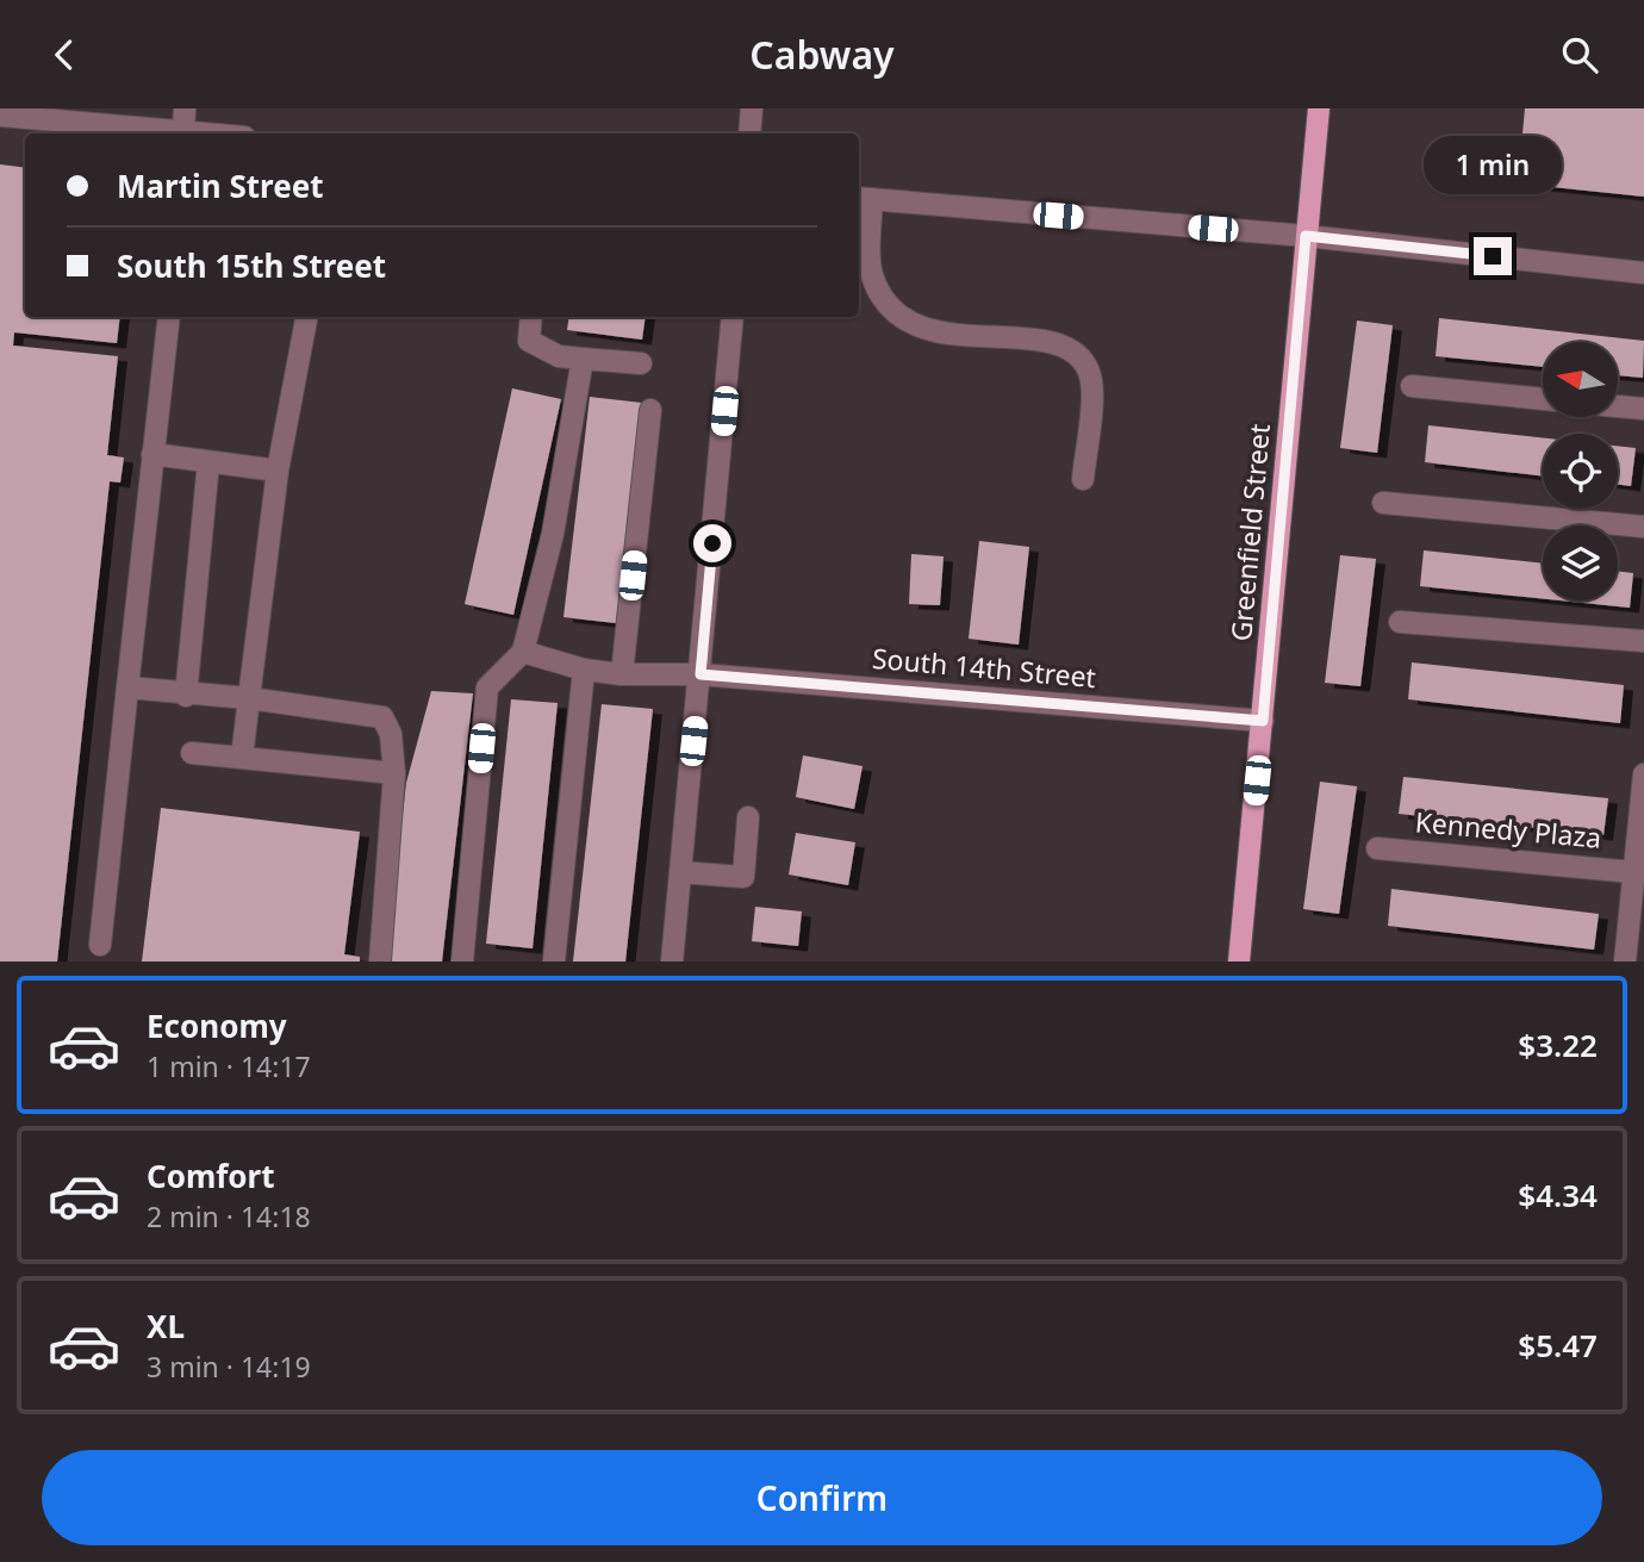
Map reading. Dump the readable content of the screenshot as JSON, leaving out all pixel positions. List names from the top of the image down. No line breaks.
{"streets":{"main road":["Greenfield Street"],"street":["South 14th Street","Kennedy Plaza"]},"crossings":[["Greenfield Street","South 14th Street"]],"north":"left","page":{"header":"Cabway","banner":["Martin Street","South 15th Street"],"bubble":"1 min","list":[{"name":"Economy","note":"1 min · 14:17","value":"$3.22"},{"name":"Comfort","note":"2 min · 14:18","value":"$4.34"},{"name":"XL","note":"3 min · 14:19","value":"$5.47"}],"buttons":"Confirm"}}
